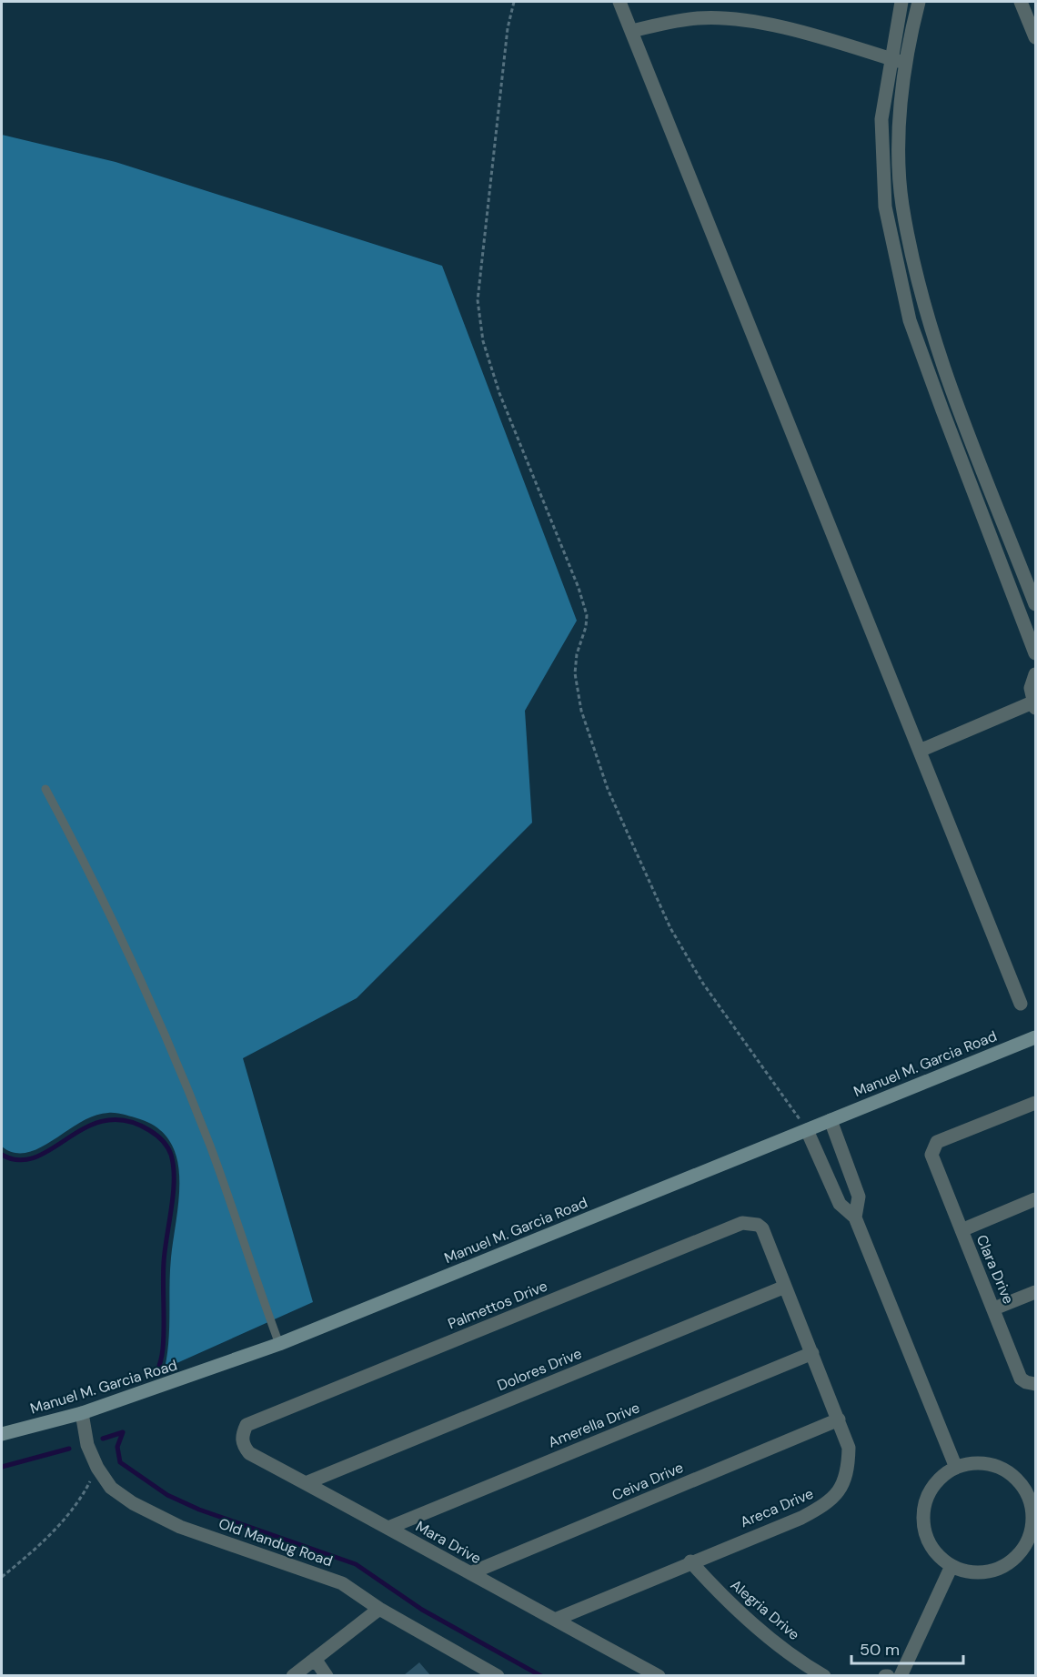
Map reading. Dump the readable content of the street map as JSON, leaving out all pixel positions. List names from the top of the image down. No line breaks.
{"streets":{"main road":["Manuel M. Garcia Road"],"street":["Clara Drive","Palmettos Drive","Dolores Drive","Amerella Drive","Ceiva Drive","Areca Drive","Old Mandug Road","Mara Drive","Alegria Drive"]},"crossings":[["Manuel M. Garcia Road","Old Mandug Road"],["Palmettos Drive","Areca Drive"],["Palmettos Drive","Mara Drive"],["Dolores Drive","Areca Drive"],["Dolores Drive","Mara Drive"],["Amerella Drive","Areca Drive"],["Amerella Drive","Mara Drive"],["Ceiva Drive","Areca Drive"],["Ceiva Drive","Mara Drive"],["Areca Drive","Mara Drive"],["Areca Drive","Alegria Drive"]],"scale_bar":"50 m"}
